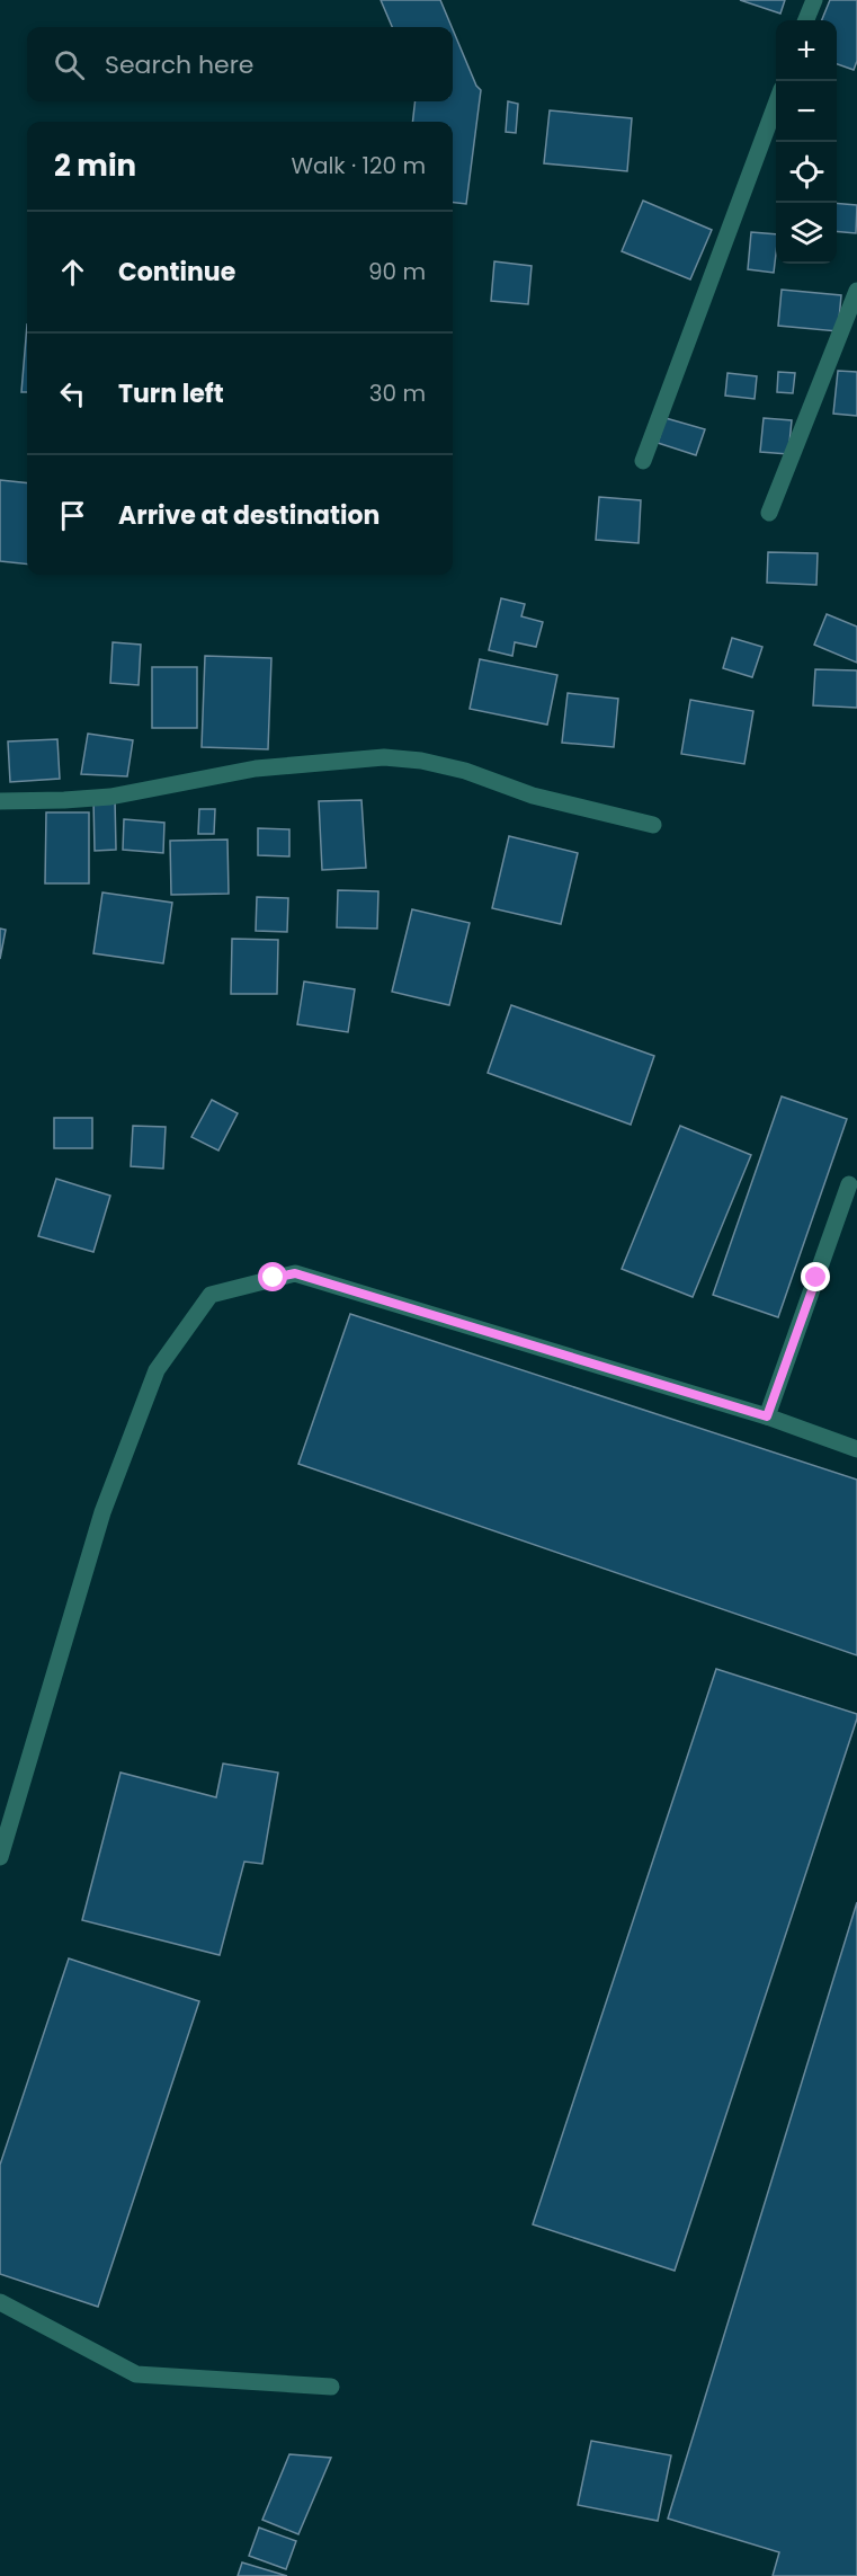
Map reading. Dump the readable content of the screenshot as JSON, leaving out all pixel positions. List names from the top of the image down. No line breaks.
{"page":{"map_buttons":["+","−"],"search":"Search here","heading":["2 min","Walk · 120 m"],"list":[["Continue","90 m"],["Turn left","30 m"],"Arrive at destination"]}}
